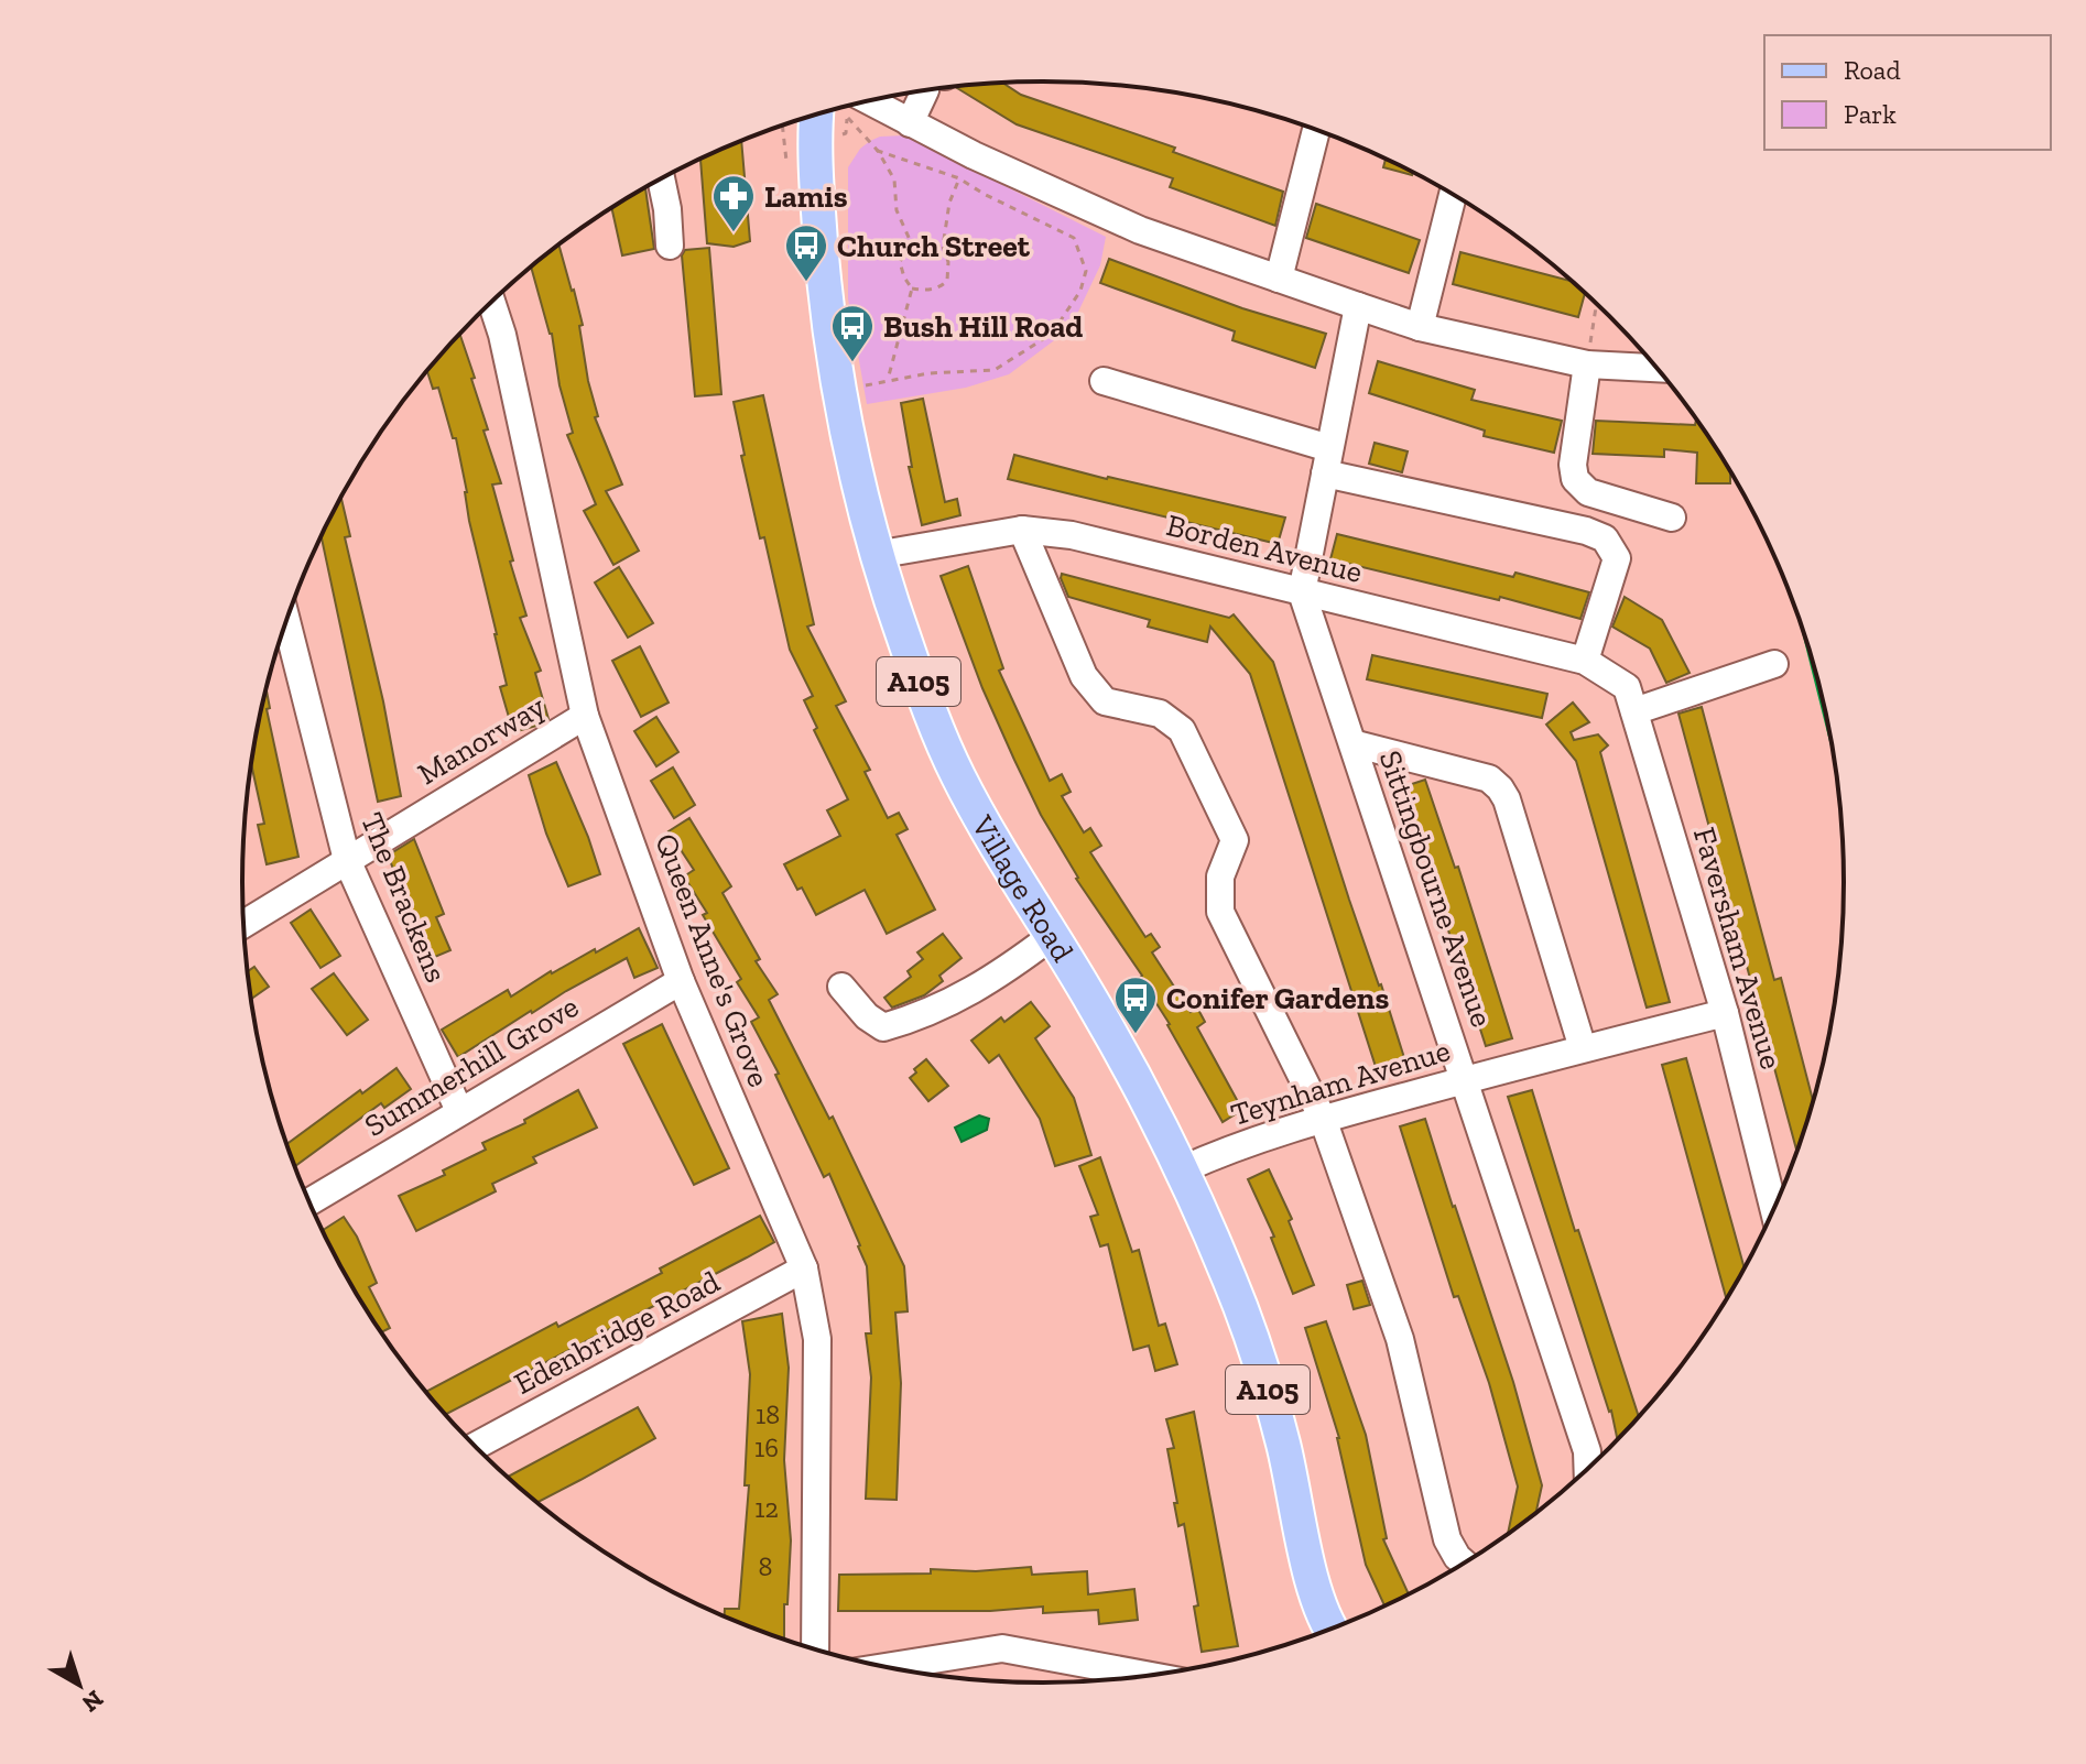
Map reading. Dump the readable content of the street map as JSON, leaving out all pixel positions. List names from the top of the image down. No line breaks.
{"streets":{"main road":["A105","Village Road"],"street":["Borden Avenue","Manorway","Sittingbourne Avenue","The Brackens","Faversham Avenue","Queen Anne's Grove","Summerhill Grove","Teynham Avenue","Edenbridge Road"]},"crossings":[["Borden Avenue","Village Road"],["Borden Avenue","Sittingbourne Avenue"],["Borden Avenue","Faversham Avenue"],["Manorway","The Brackens"],["Manorway","Queen Anne's Grove"],["Village Road","Teynham Avenue"],["Sittingbourne Avenue","Teynham Avenue"],["The Brackens","Summerhill Grove"],["Faversham Avenue","Teynham Avenue"],["Queen Anne's Grove","Summerhill Grove"],["Queen Anne's Grove","Edenbridge Road"]],"places":{"pharmacy":["Lamis"],"bus stop":["Church Street","Bush Hill Road","Conifer Gardens"]},"house_numbers":["18","16","12","8"],"legend":["Road","Park"],"north":"bottom right"}
